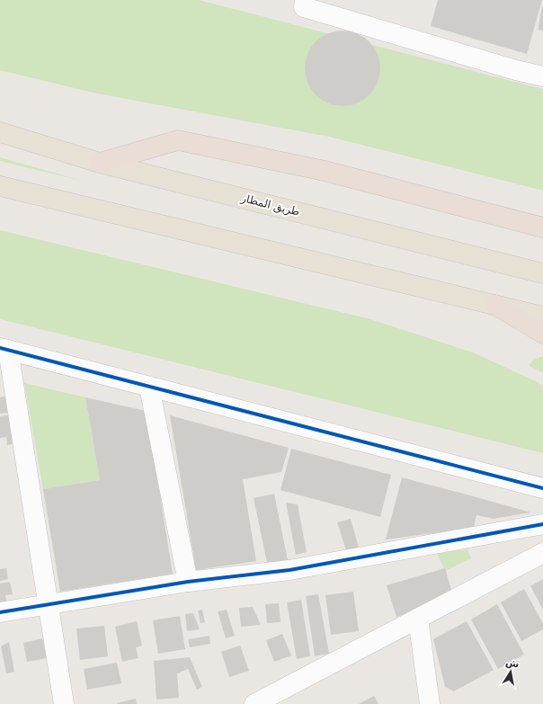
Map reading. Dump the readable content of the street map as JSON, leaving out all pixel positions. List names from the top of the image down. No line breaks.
{"streets":{"main road":["طريق المطار"]},"north":"top"}
